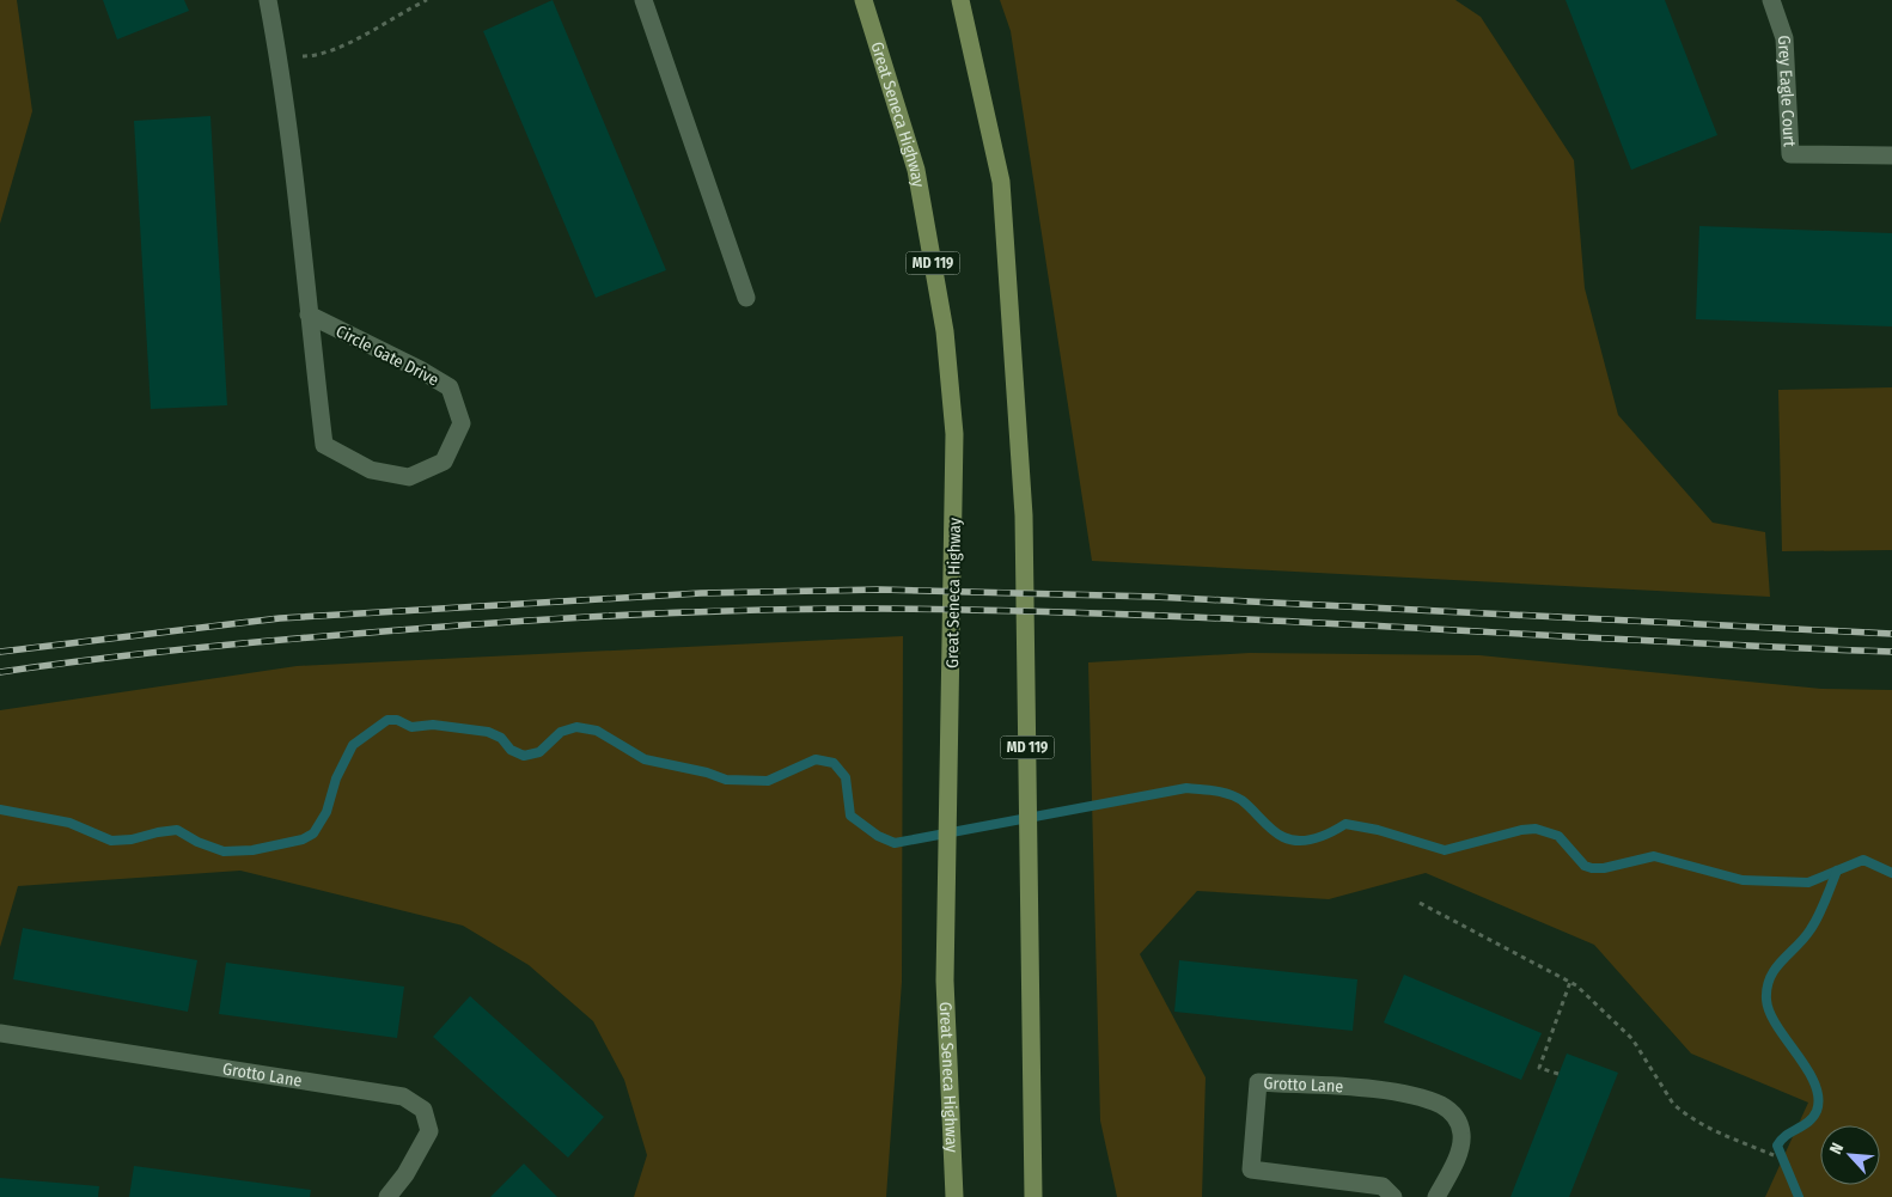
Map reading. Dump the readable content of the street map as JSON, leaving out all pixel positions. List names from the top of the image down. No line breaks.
{"streets":{"main road":["Great Seneca Highway","MD 119"],"street":["Grey Eagle Court","Circle Gate Drive","Grotto Lane"]},"north":"top left"}
